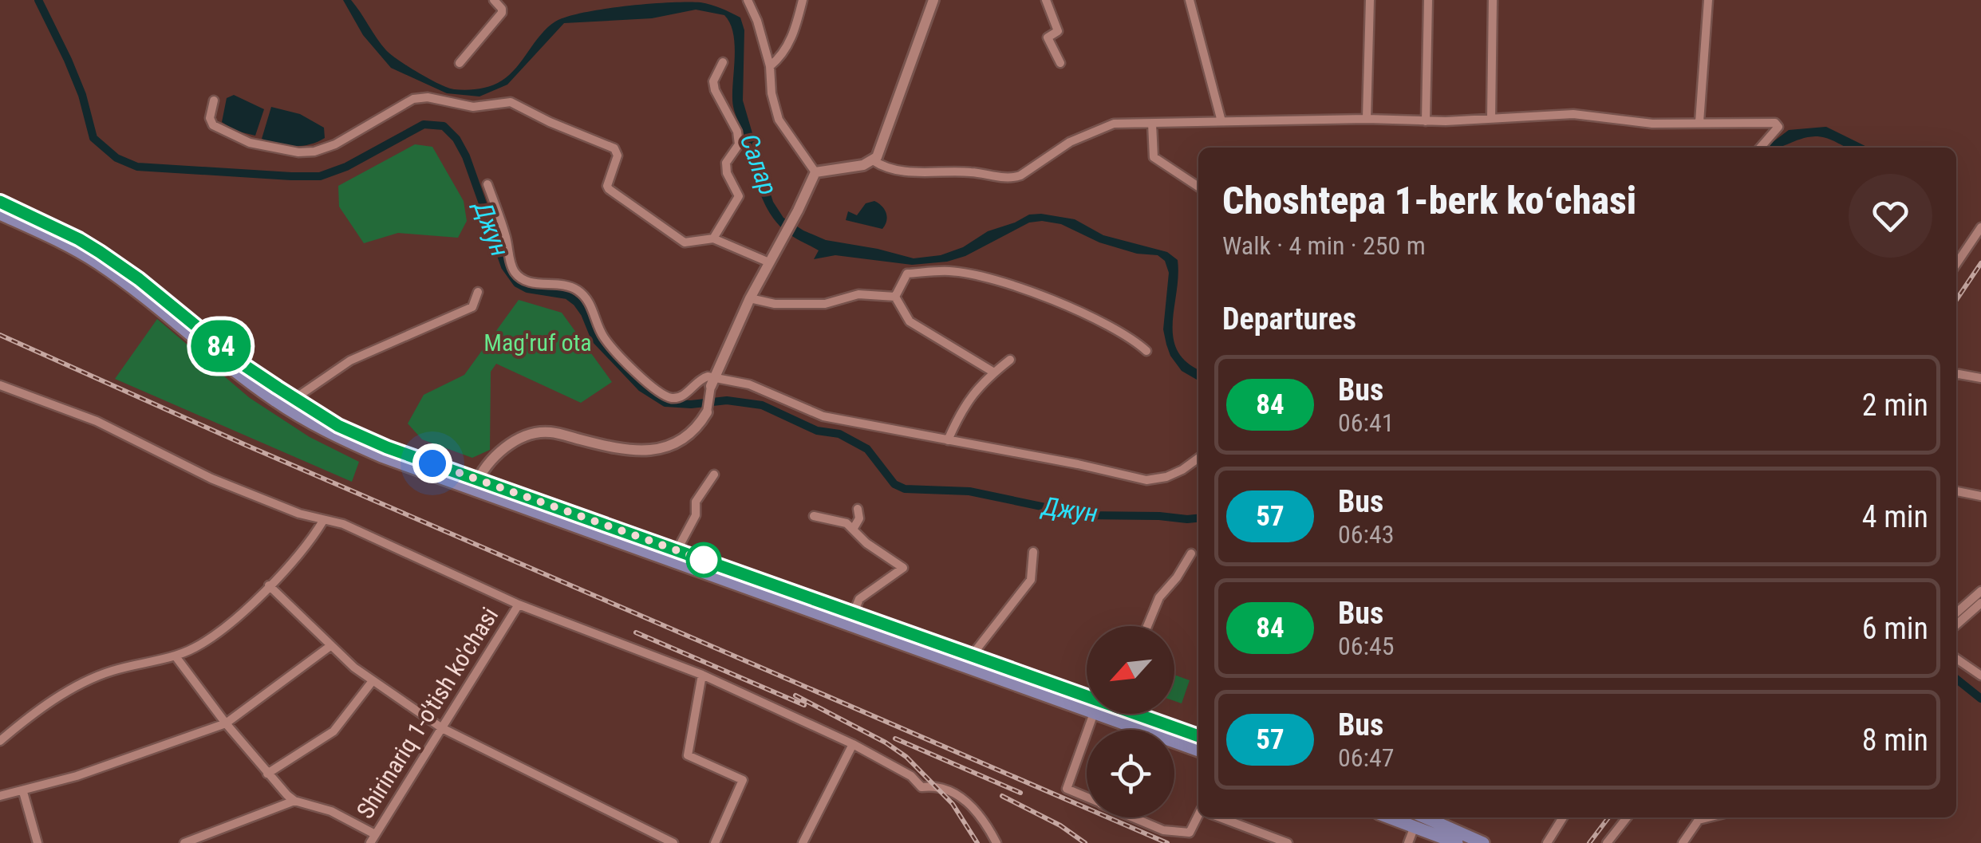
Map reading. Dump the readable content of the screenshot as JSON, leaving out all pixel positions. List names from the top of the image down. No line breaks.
{"streets":{"street":["Shirinariq 1-o'tish ko'chasi"]},"water":["Салар","Джун"],"parks":["Mag'ruf ota"],"lines":["bus line 84"],"north":"bottom left","page":{"on_map":"84","heading":[["Choshtepa 1-berk koʻchasi","Walk · 4 min · 250 m"],"Departures"],"list":[{"mark":"84","name":"Bus","note":"06:41","value":"2 min"},{"mark":"57","name":"Bus","note":"06:43","value":"4 min"},{"mark":"84","name":"Bus","note":"06:45","value":"6 min"},{"mark":"57","name":"Bus","note":"06:47","value":"8 min"}]}}
